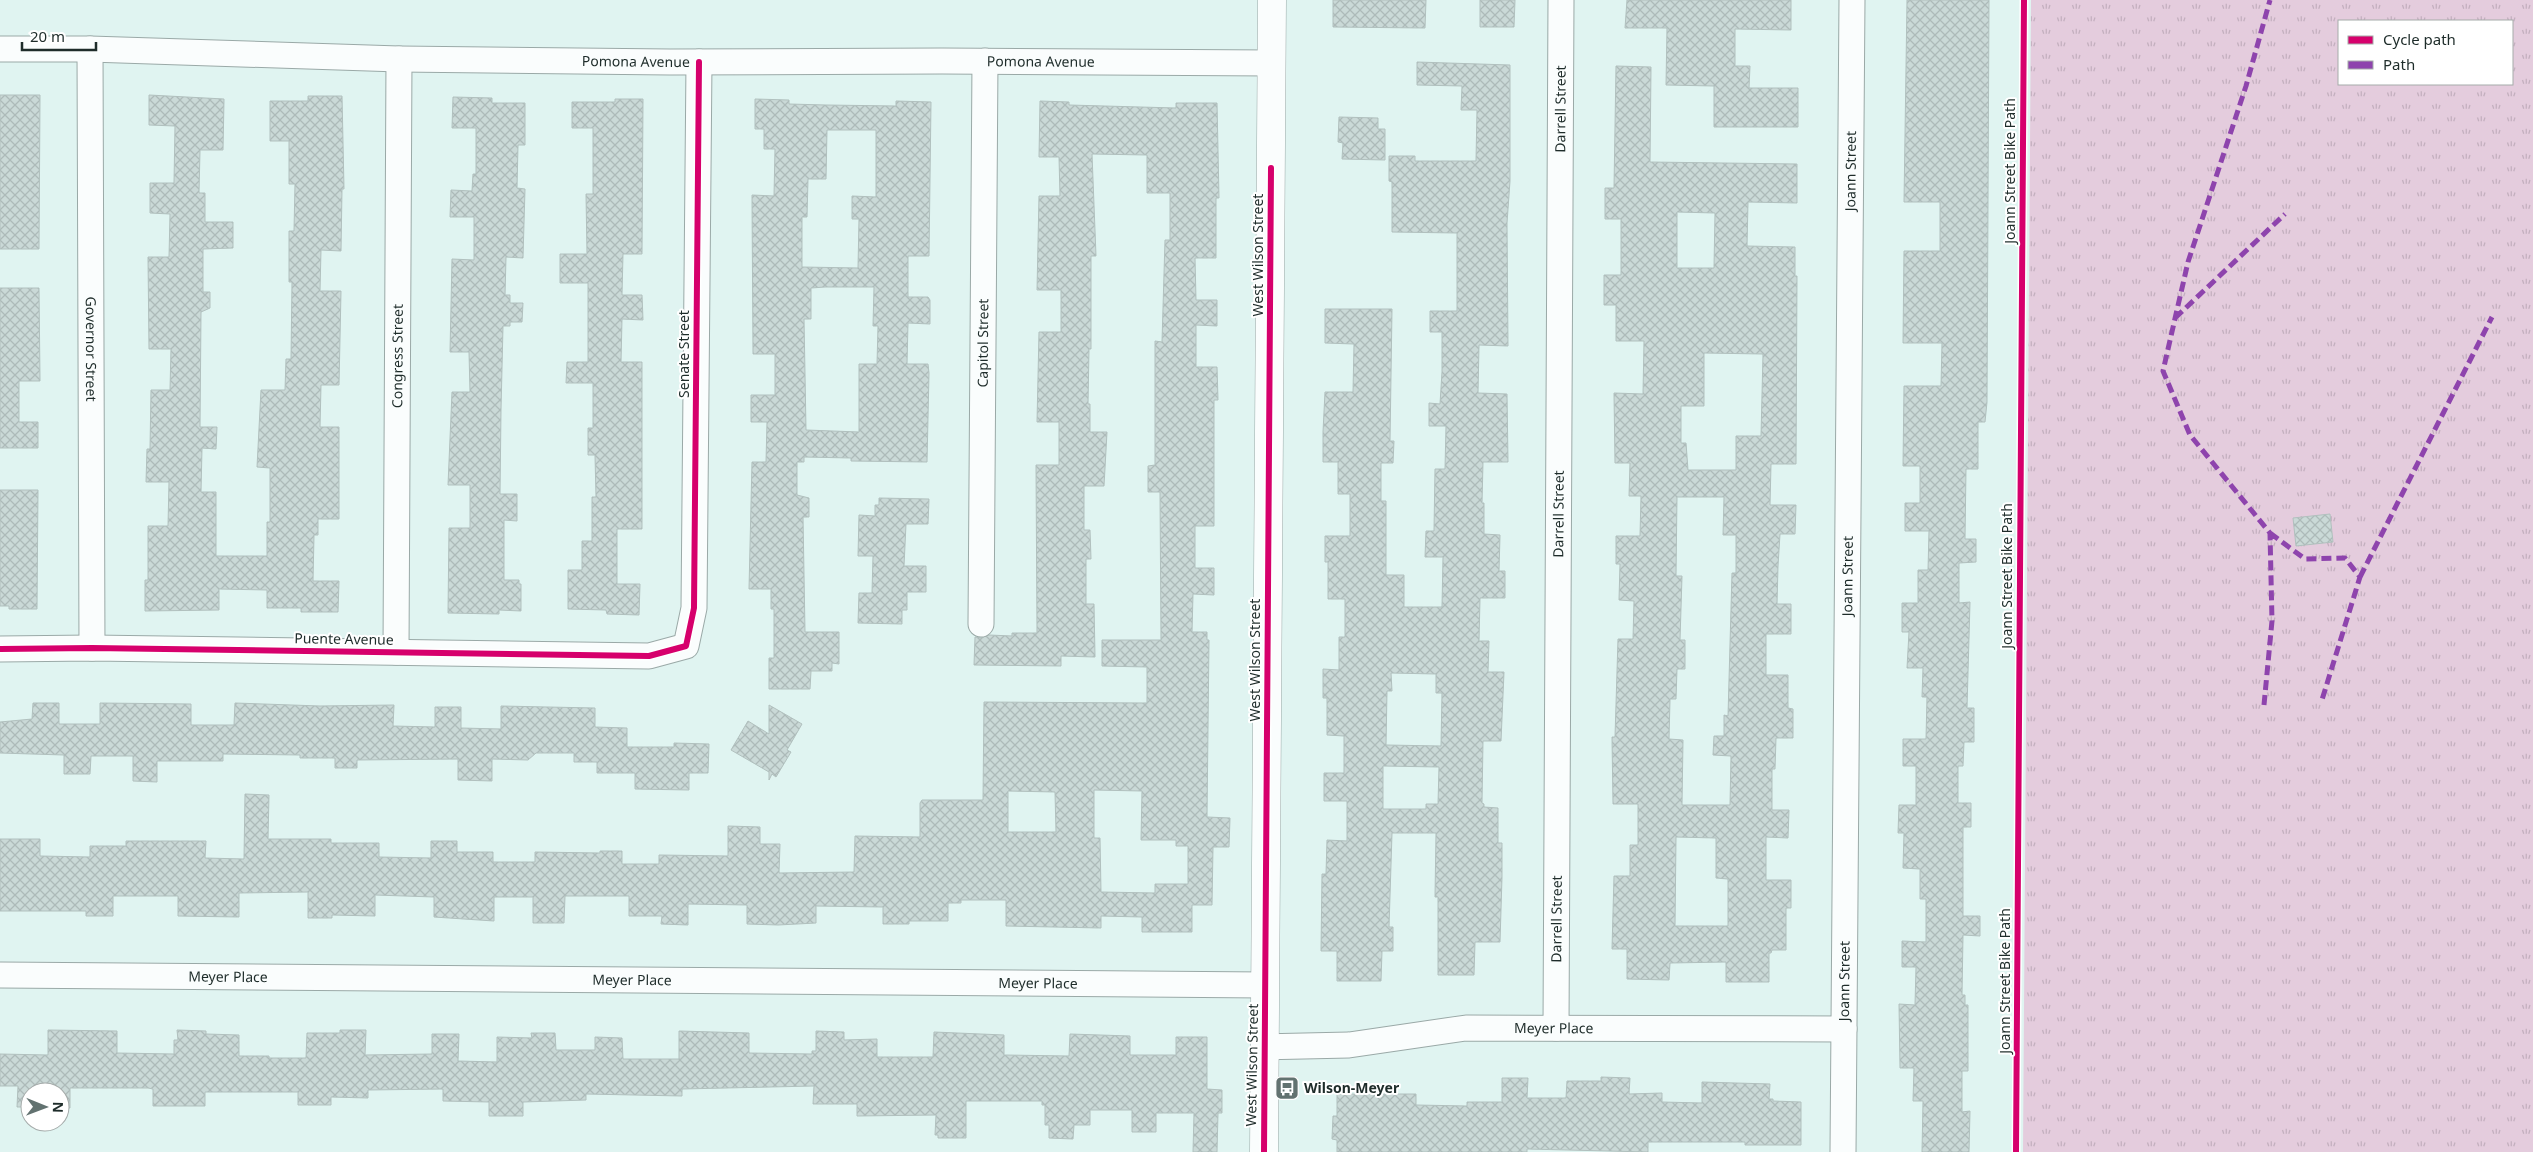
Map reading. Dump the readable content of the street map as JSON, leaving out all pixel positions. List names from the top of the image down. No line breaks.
{"streets":{"street":["Pomona Avenue","Darrell Street","Joann Street","West Wilson Street","Capitol Street","Governor Street","Senate Street","Congress Street","Puente Avenue","Meyer Place"],"cycle path":["Joann Street Bike Path"]},"crossings":[["Pomona Avenue","West Wilson Street"],["Pomona Avenue","Capitol Street"],["Pomona Avenue","Governor Street"],["Pomona Avenue","Senate Street"],["Pomona Avenue","Congress Street"],["Darrell Street","Meyer Place"],["Joann Street","Meyer Place"],["West Wilson Street","Meyer Place"],["Governor Street","Puente Avenue"],["Senate Street","Puente Avenue"],["Congress Street","Puente Avenue"]],"places":{"bus stop":["Wilson-Meyer"]},"legend":["Cycle path","Path"],"scale_bar":"20 m","north":"right"}
